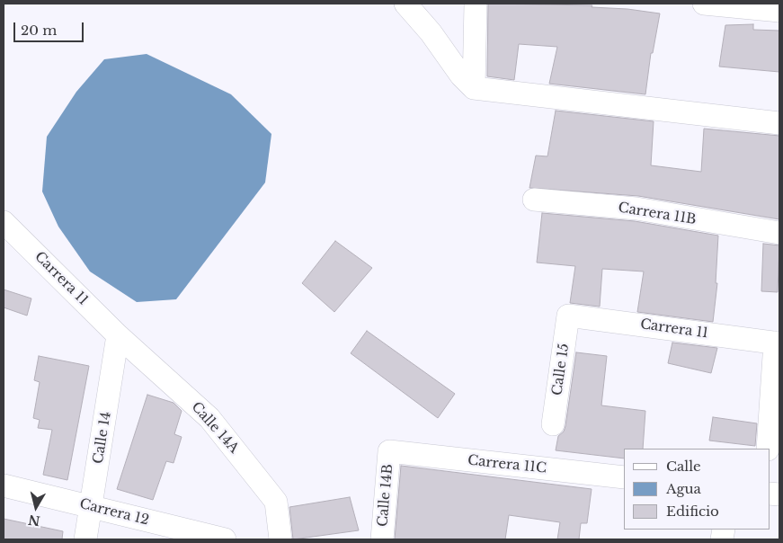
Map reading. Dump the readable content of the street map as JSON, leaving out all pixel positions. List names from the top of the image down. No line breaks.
{"streets":{"street":["Carrera 11B","Carrera 11","Calle 15","Calle 14A","Calle 14","Carrera 11C","Calle 14B","Carrera 12"]},"crossings":[["Carrera 11","Calle 15"],["Carrera 11","Calle 14A"],["Carrera 11","Calle 14"],["Calle 14A","Calle 14"],["Calle 14","Carrera 12"],["Carrera 11C","Calle 14B"]],"legend":["Calle","Agua","Edificio"],"scale_bar":"20 m","north":"bottom"}
